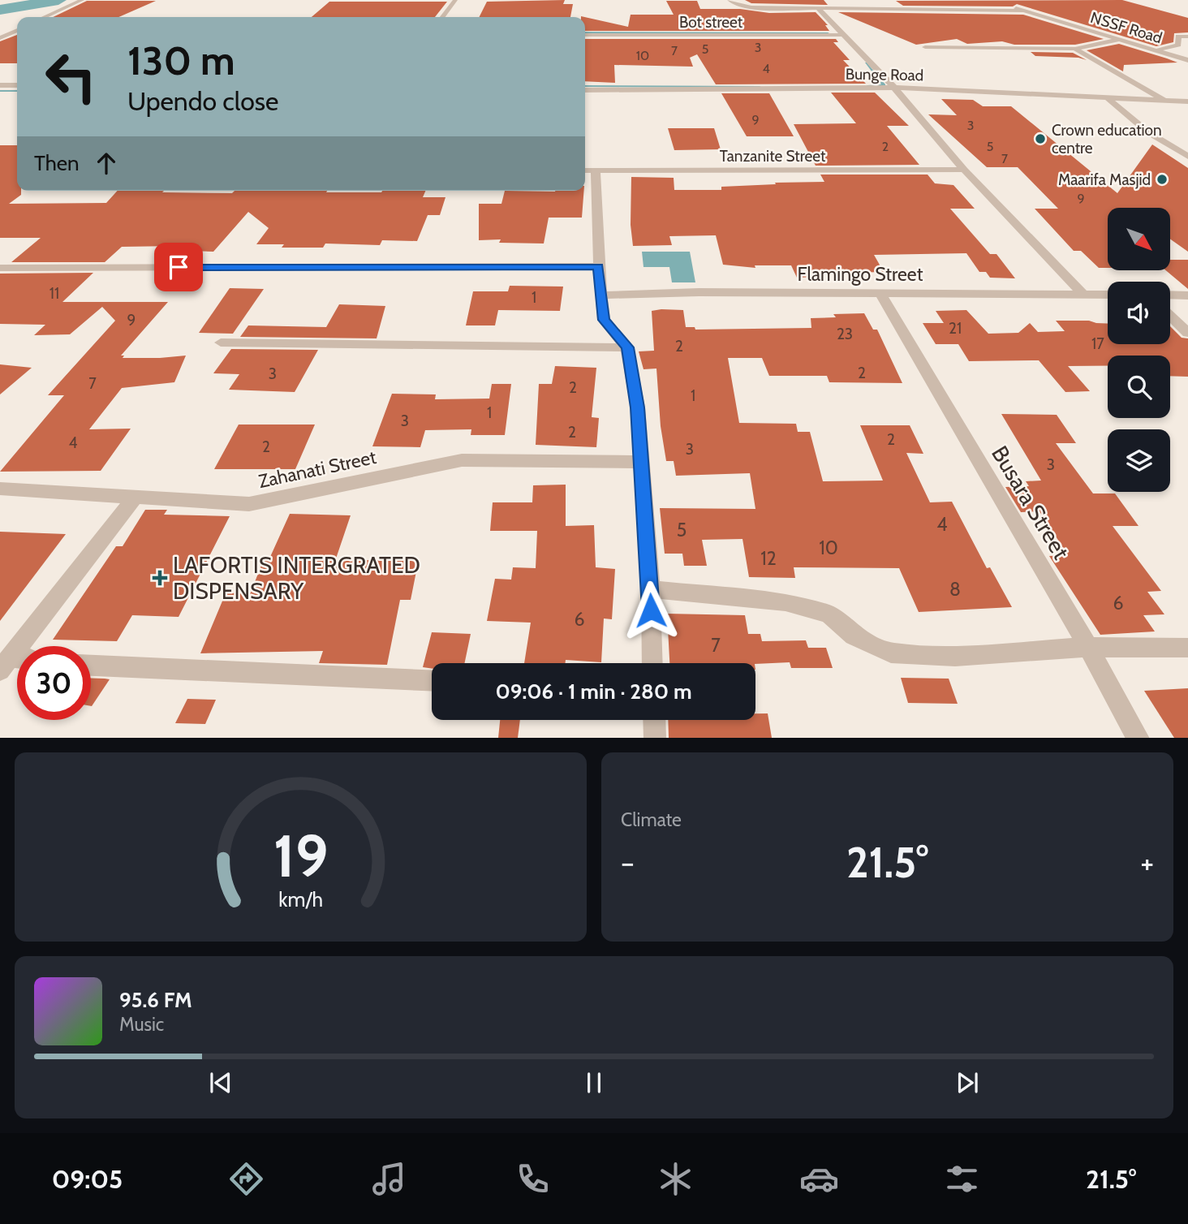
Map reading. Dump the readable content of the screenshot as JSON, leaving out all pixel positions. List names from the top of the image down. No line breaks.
{"streets":{"street":["Bot street","NSSF Road","Bunge Road","Tanzanite Street","Flamingo Street","Zahanati Street","Busara Street"]},"crossings":[["Flamingo Street","Busara Street"]],"places":{"other":["Crown education centre","Maarifa Masjid"],"health":["LAFORTIS INTERGRATED DISPENSARY"]},"house_numbers":["3","5","7","10","4","9","3","2","5","7","9","11","1","9","21","23","17","2","2","3","7","2","1","1","3","2","2","4","2","3","3","4","5","10","12","8","6","6","7"],"north":"bottom right","page":{"turn":["130 m","Upendo close"],"then":"Then","limit":"30","trip":"09:06 · 1 min · 280 m","tile":"Climate","heat":["−","21.5°","+"],"song":["95.6 FM","Music"],"tabs":["09:05","21.5°"],"gauge":["19","km/h"]}}
